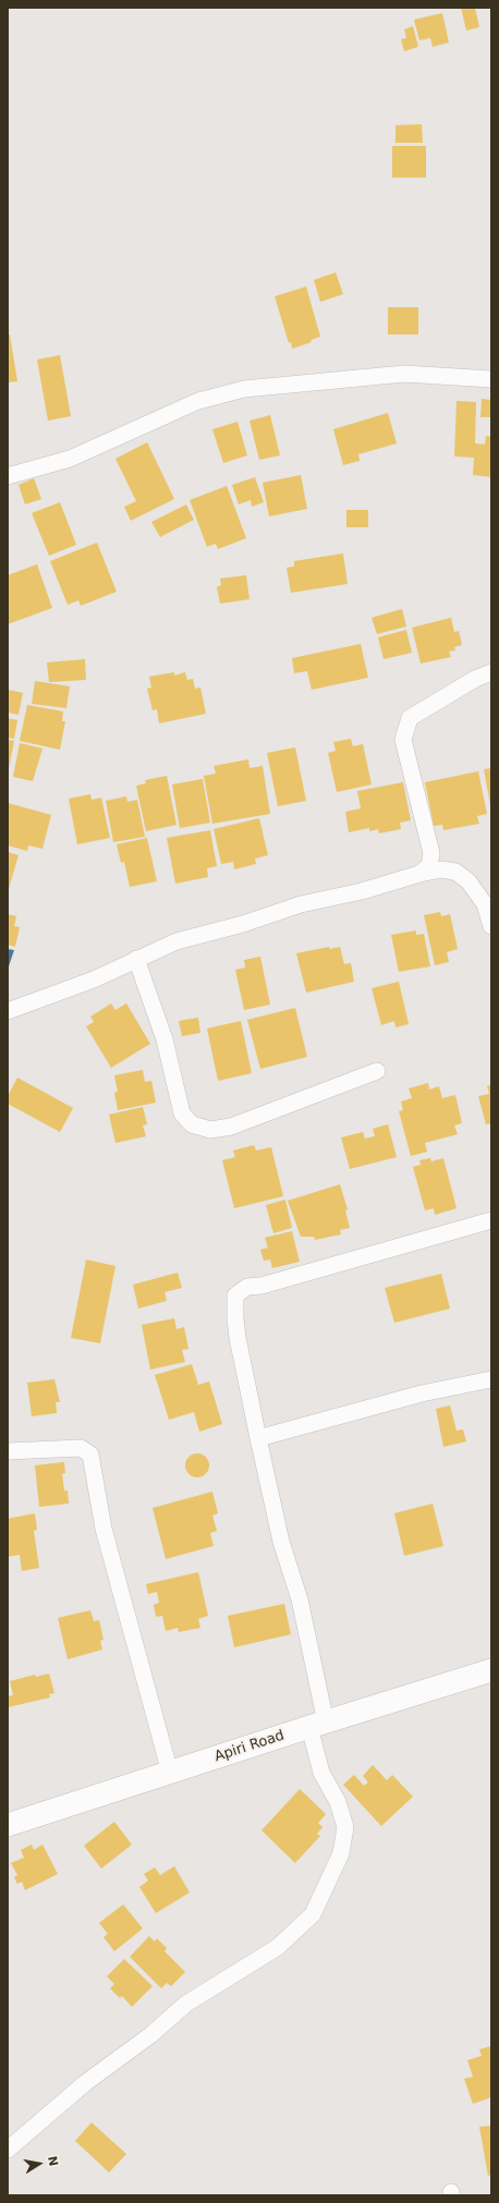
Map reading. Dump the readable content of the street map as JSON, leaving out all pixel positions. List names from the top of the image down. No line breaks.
{"streets":{"street":["Apiri Road"]},"north":"right"}
